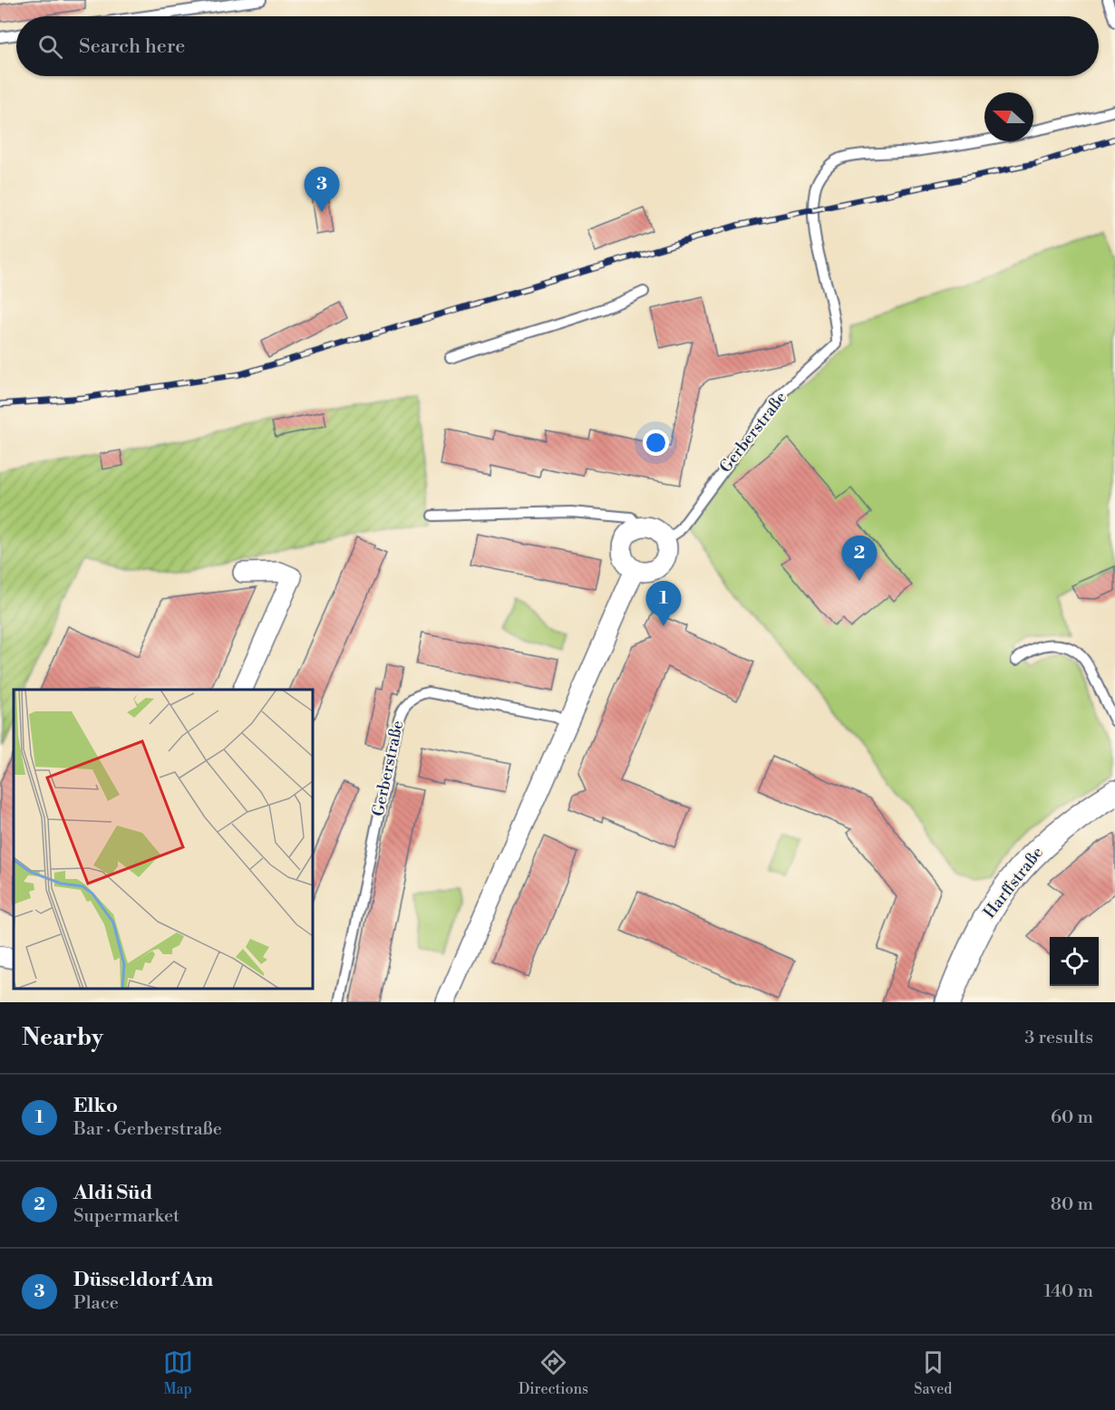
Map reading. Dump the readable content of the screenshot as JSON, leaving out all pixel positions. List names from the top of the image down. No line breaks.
{"streets":{"street":["Harffstraße"],"lane":["Gerberstraße"]},"north":"left","page":{"search":"Search here","pins":["3","2","1"],"heading":["Nearby","3 results"],"list":[{"mark":"1","name":"Elko","note":"Bar · Gerberstraße","value":"60 m"},{"mark":"2","name":"Aldi Süd","note":"Supermarket","value":"80 m"},{"mark":"3","name":"Düsseldorf Am","note":"Place","value":"140 m"}],"nav":["Map","Directions","Saved"]}}
